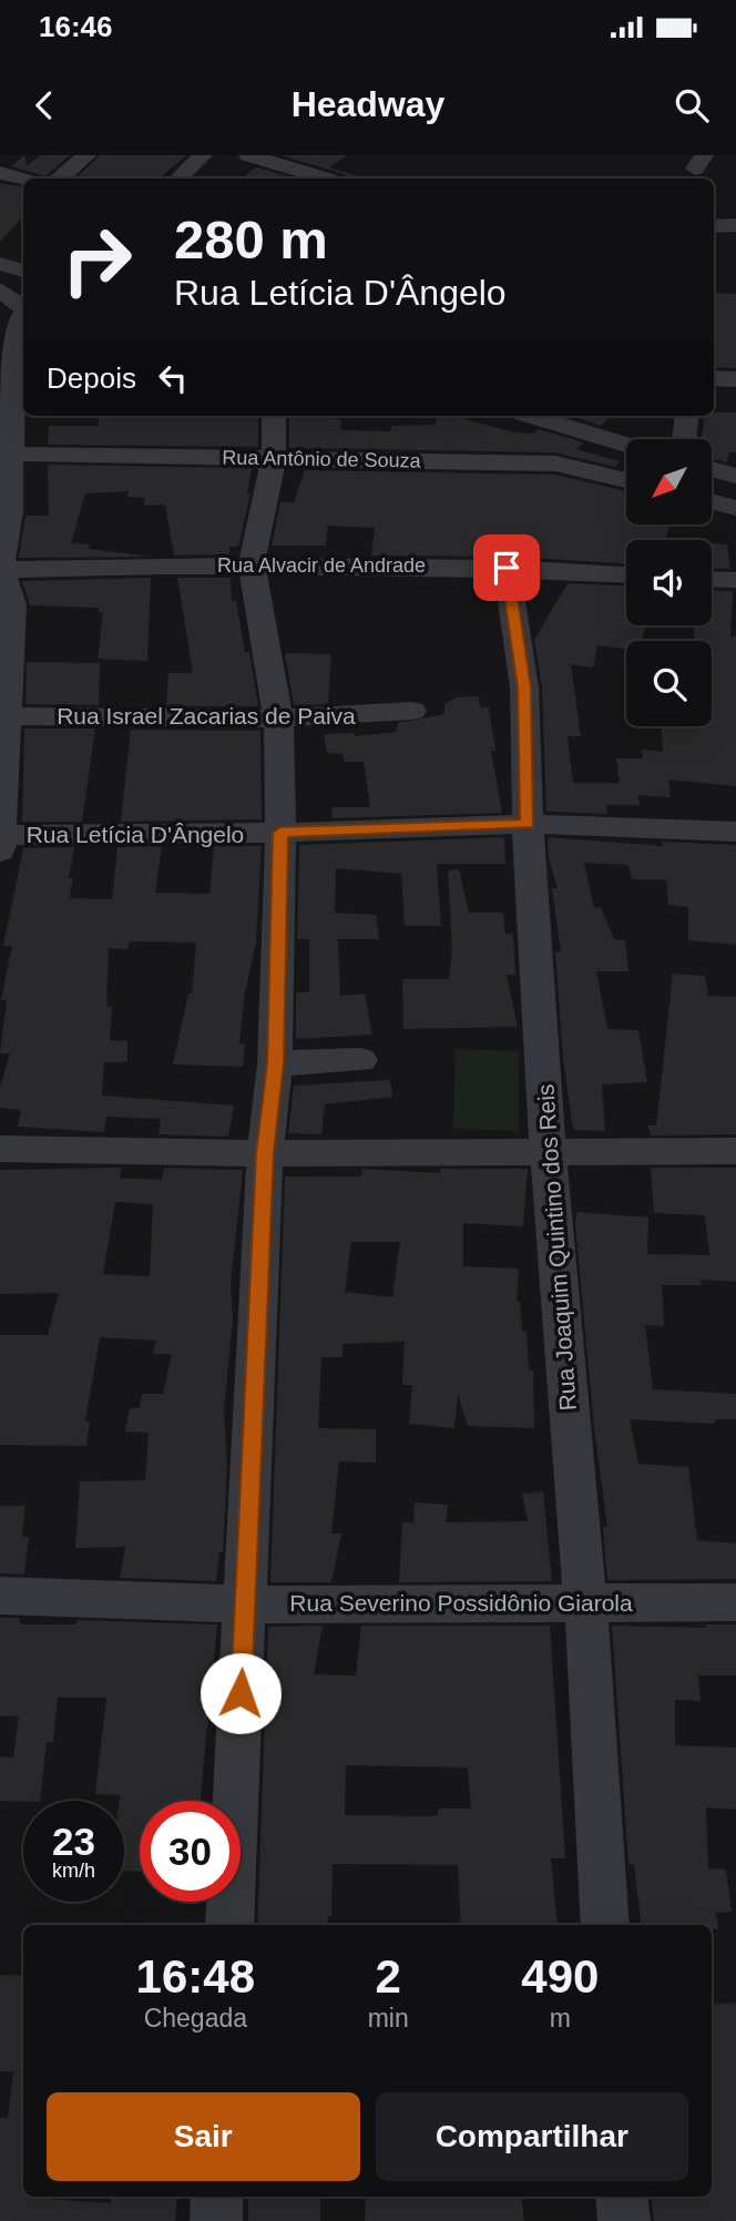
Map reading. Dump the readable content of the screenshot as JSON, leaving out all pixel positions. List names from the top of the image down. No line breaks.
{"streets":{"street":["Rua Antônio de Souza","Rua Alvacir de Andrade","Rua Israel Zacarias de Paiva","Rua Letícia D'Ângelo","Rua Joaquim Quintino dos Reis","Rua Severino Possidônio Giarola"]},"crossings":[["Rua Alvacir de Andrade","Rua Joaquim Quintino dos Reis"],["Rua Letícia D'Ângelo","Rua Joaquim Quintino dos Reis"],["Rua Joaquim Quintino dos Reis","Rua Severino Possidônio Giarola"]],"north":"bottom left","page":{"status":"16:46","header":"Headway","turn":["280 m","Rua Letícia D'Ângelo"],"then":"Depois","speed":"23 km/h","limit":"30","eta":["16:48","Chegada","2","min","490","m"],"buttons":["Sair","Compartilhar"]}}
